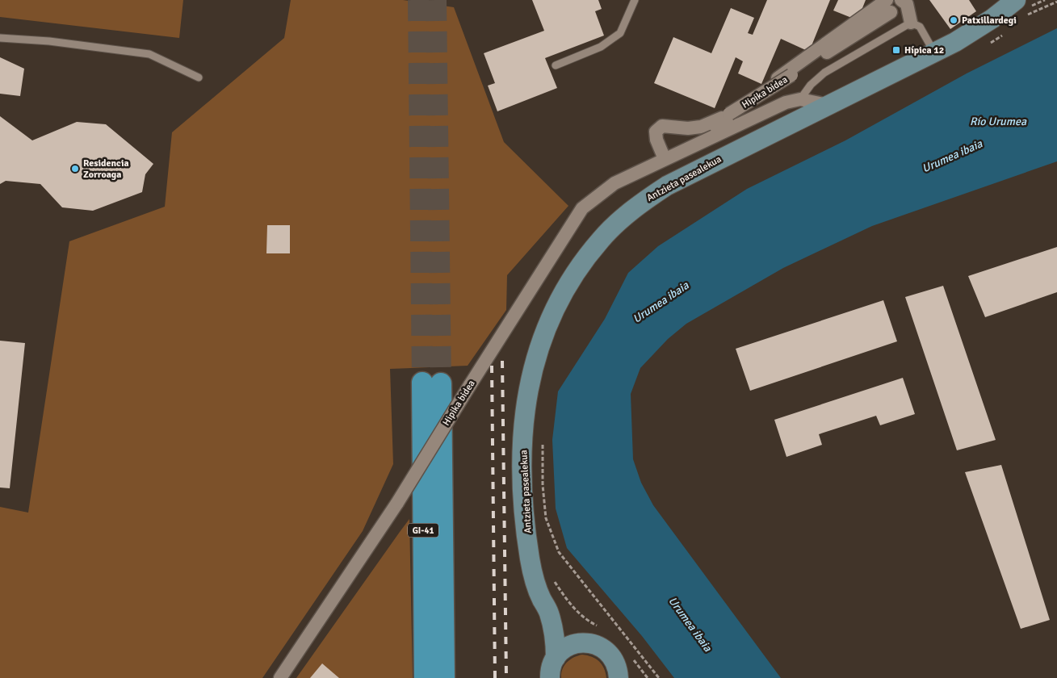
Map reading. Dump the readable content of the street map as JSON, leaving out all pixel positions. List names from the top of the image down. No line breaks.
{"streets":{"main road":["Antzieta pasealekua","GI-41"],"street":["Hipika bidea"]},"crossings":[["Hipika bidea","Antzieta pasealekua"]],"water":["Río Urumea","Urumea ibaia"],"places":{"other":["Patxillardegi","Residencia Zorroaga"],"transit":["Hípica 12"]}}
